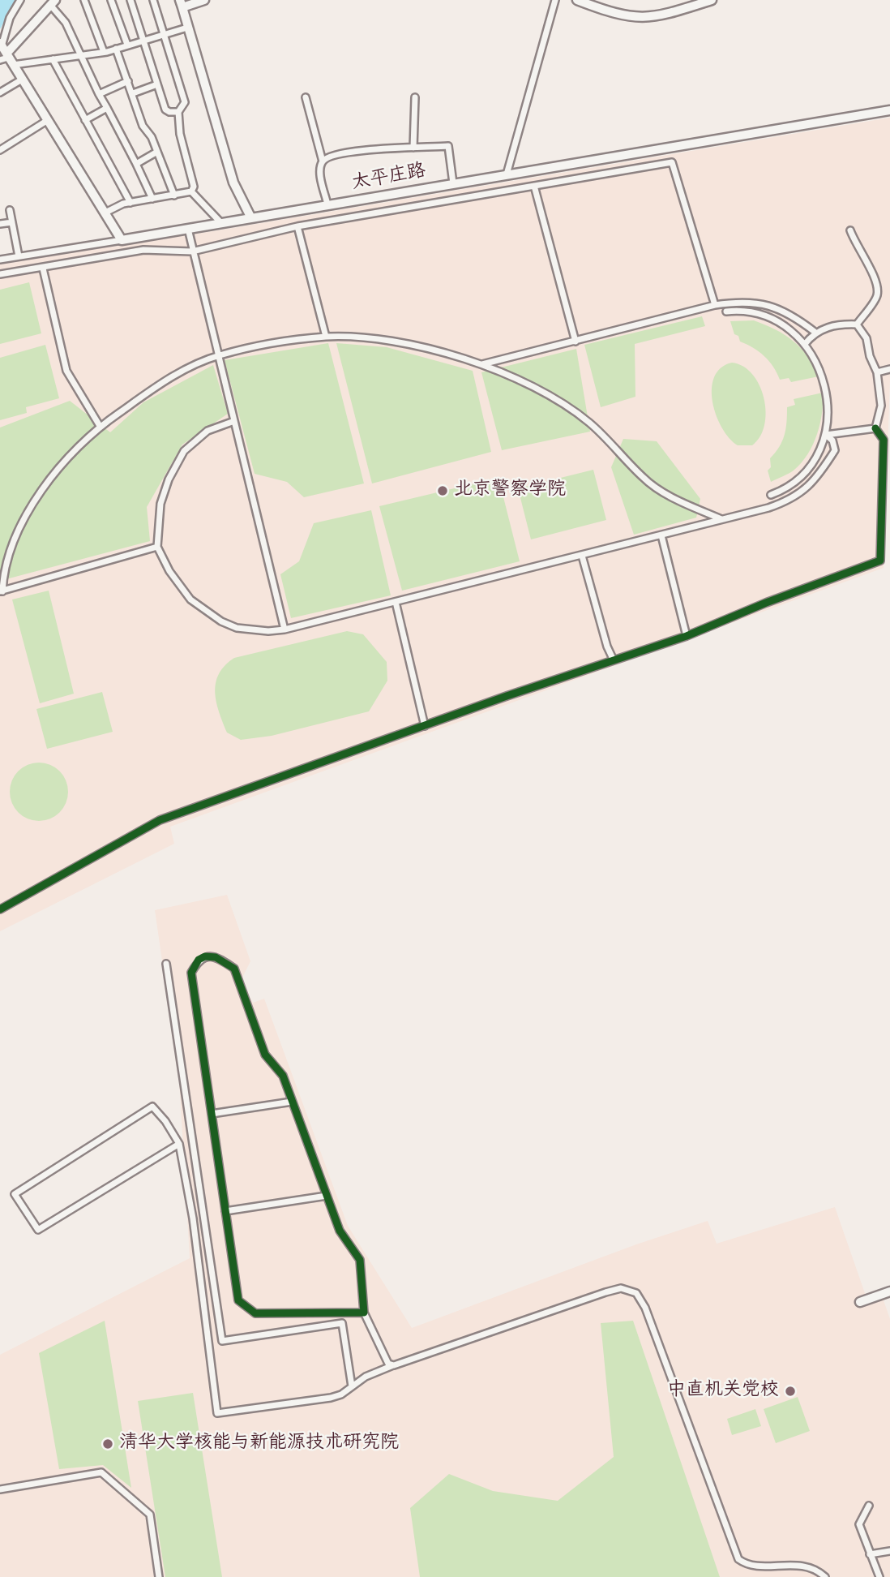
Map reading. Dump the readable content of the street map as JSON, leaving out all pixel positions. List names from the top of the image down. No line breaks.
{"streets":{"street":["太平庄路"]},"places":["北京警察学院","中直机关党校","清华大学核能与新能源技术研究院"]}
